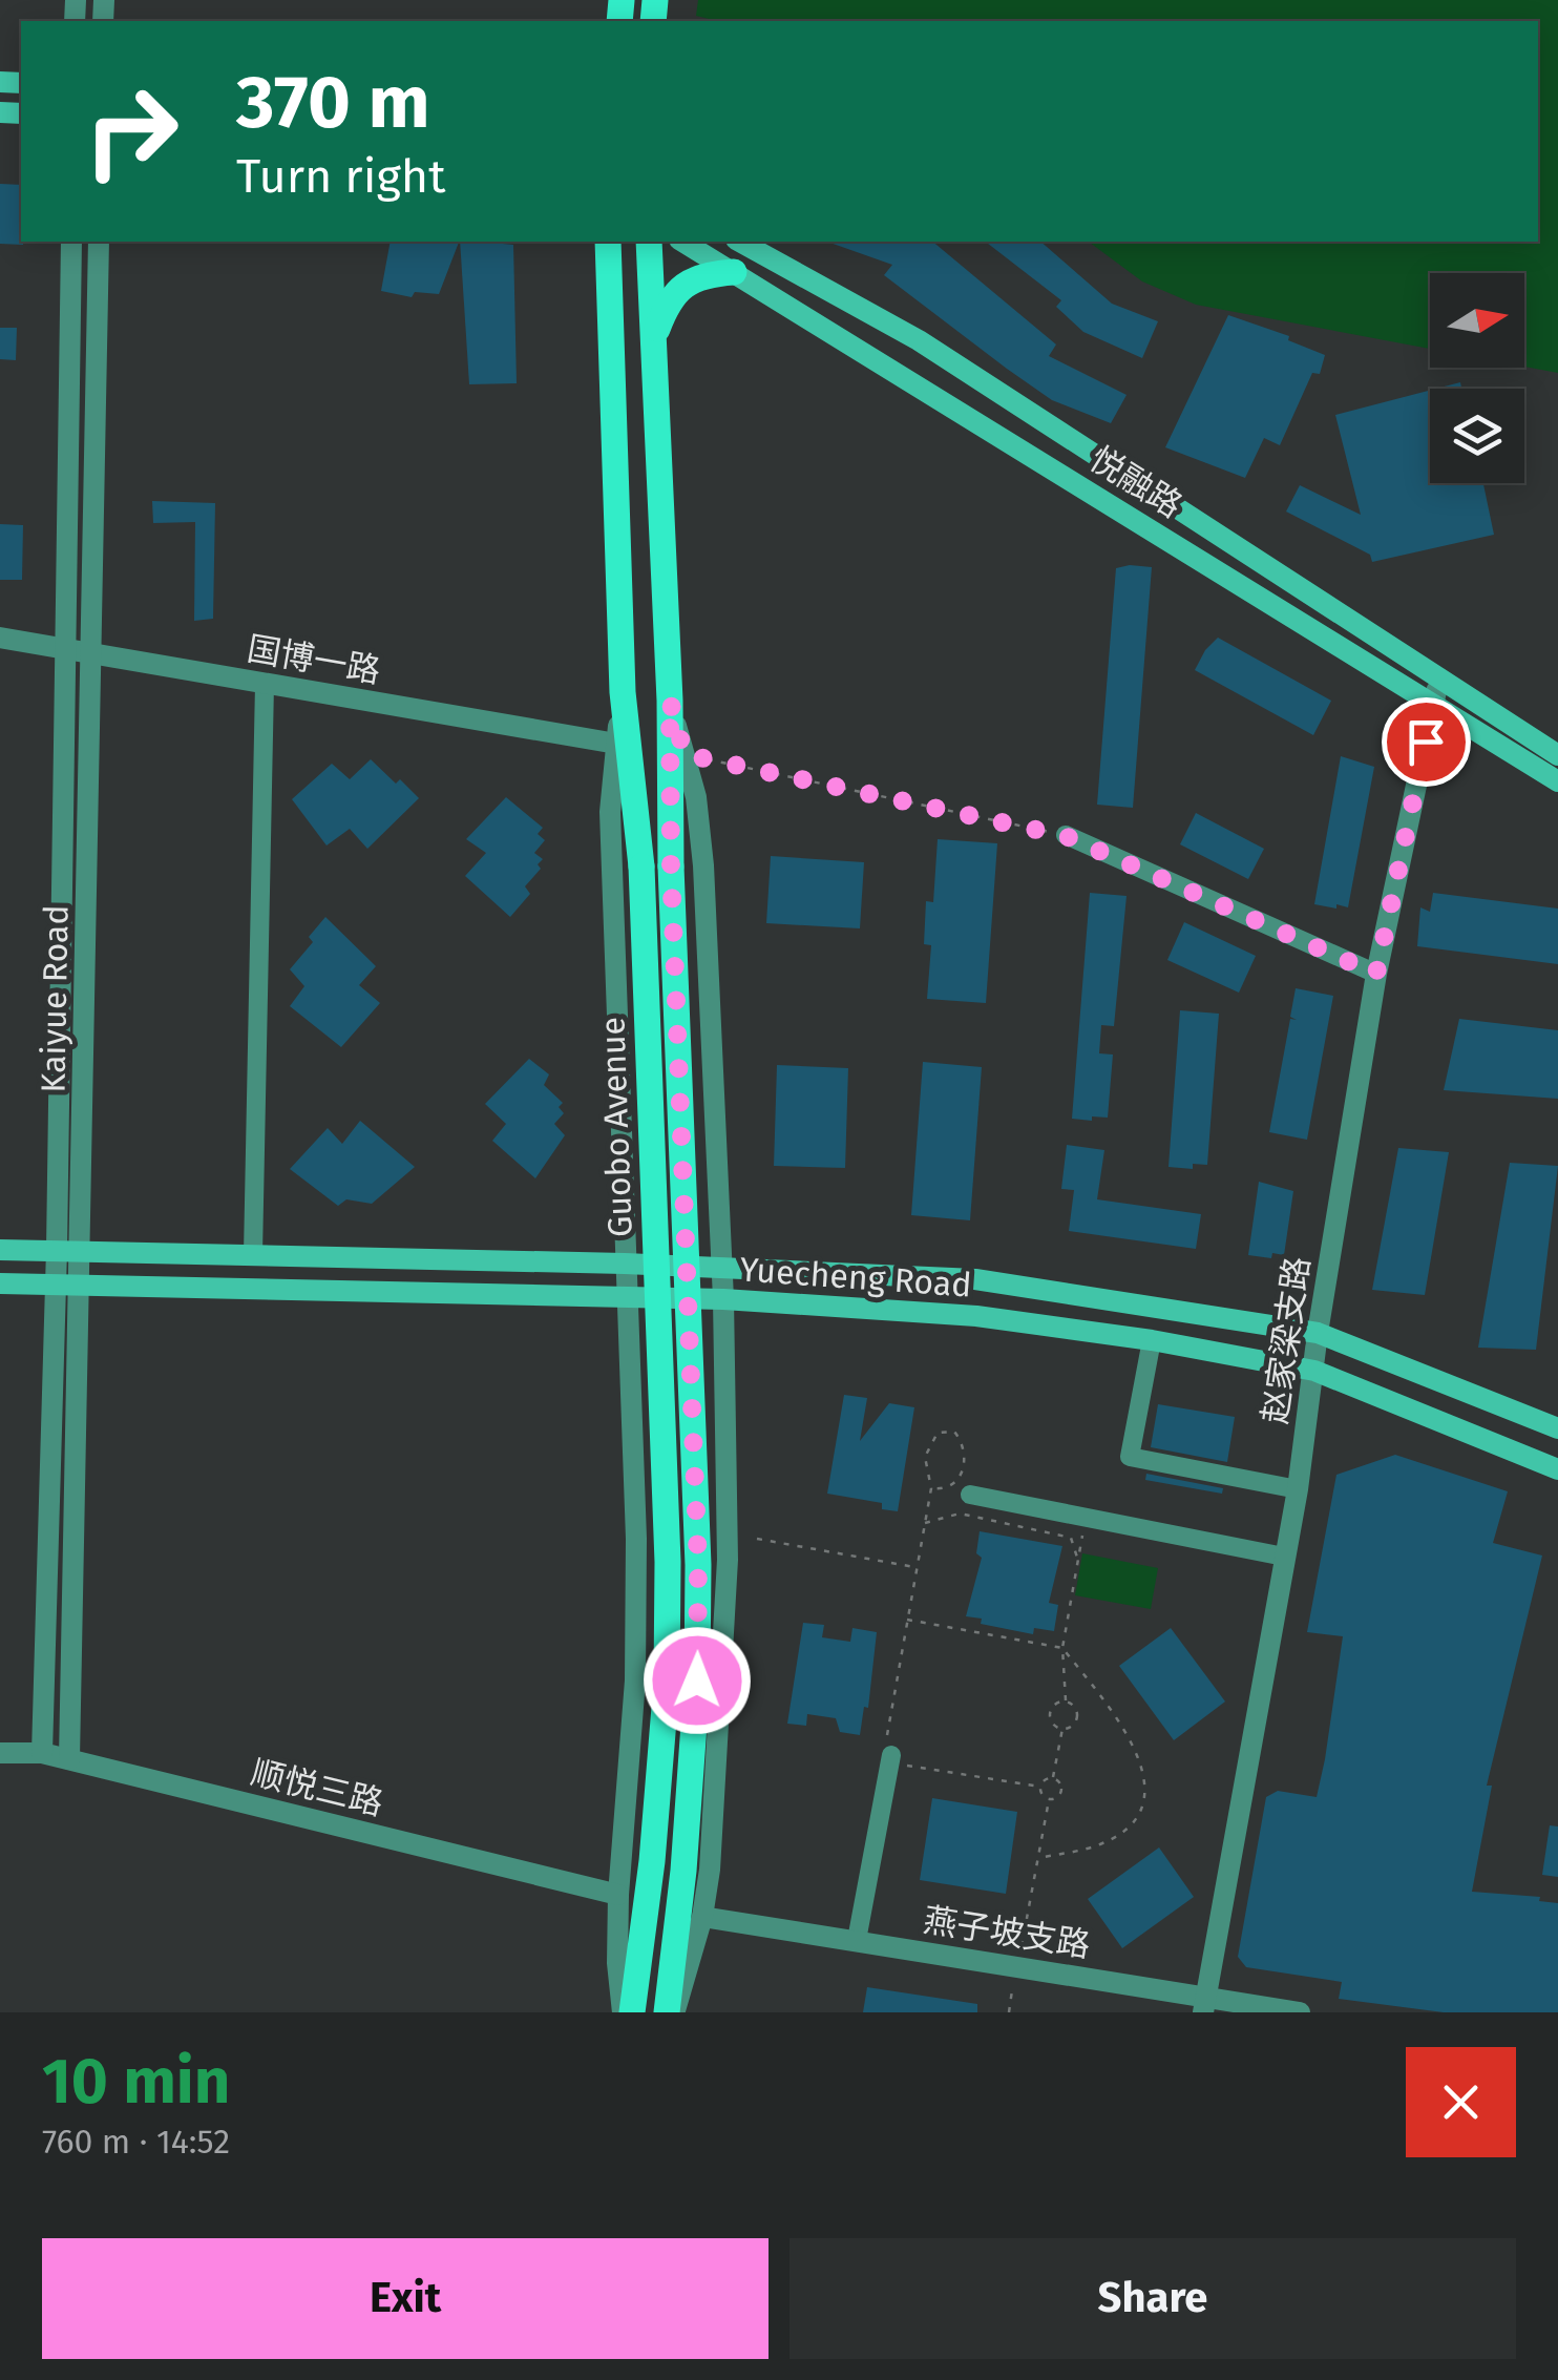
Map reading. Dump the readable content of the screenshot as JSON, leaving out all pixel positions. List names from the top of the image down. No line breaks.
{"streets":{"main road":["悦融路","Guobo Avenue","Yuecheng Road"],"street":["国博一路","Kaiyue Road","赵家梁支路","顺悦三路","燕子坡支路"]},"crossings":[["悦融路","赵家梁支路"],["国博一路","Kaiyue Road"],["Kaiyue Road","Yuecheng Road"],["Kaiyue Road","顺悦三路"],["Yuecheng Road","赵家梁支路"],["赵家梁支路","燕子坡支路"]],"north":"right","page":{"turn":["370 m","Turn right"],"heading":["10 min","760 m · 14:52"],"buttons":["Exit","Share"]}}
